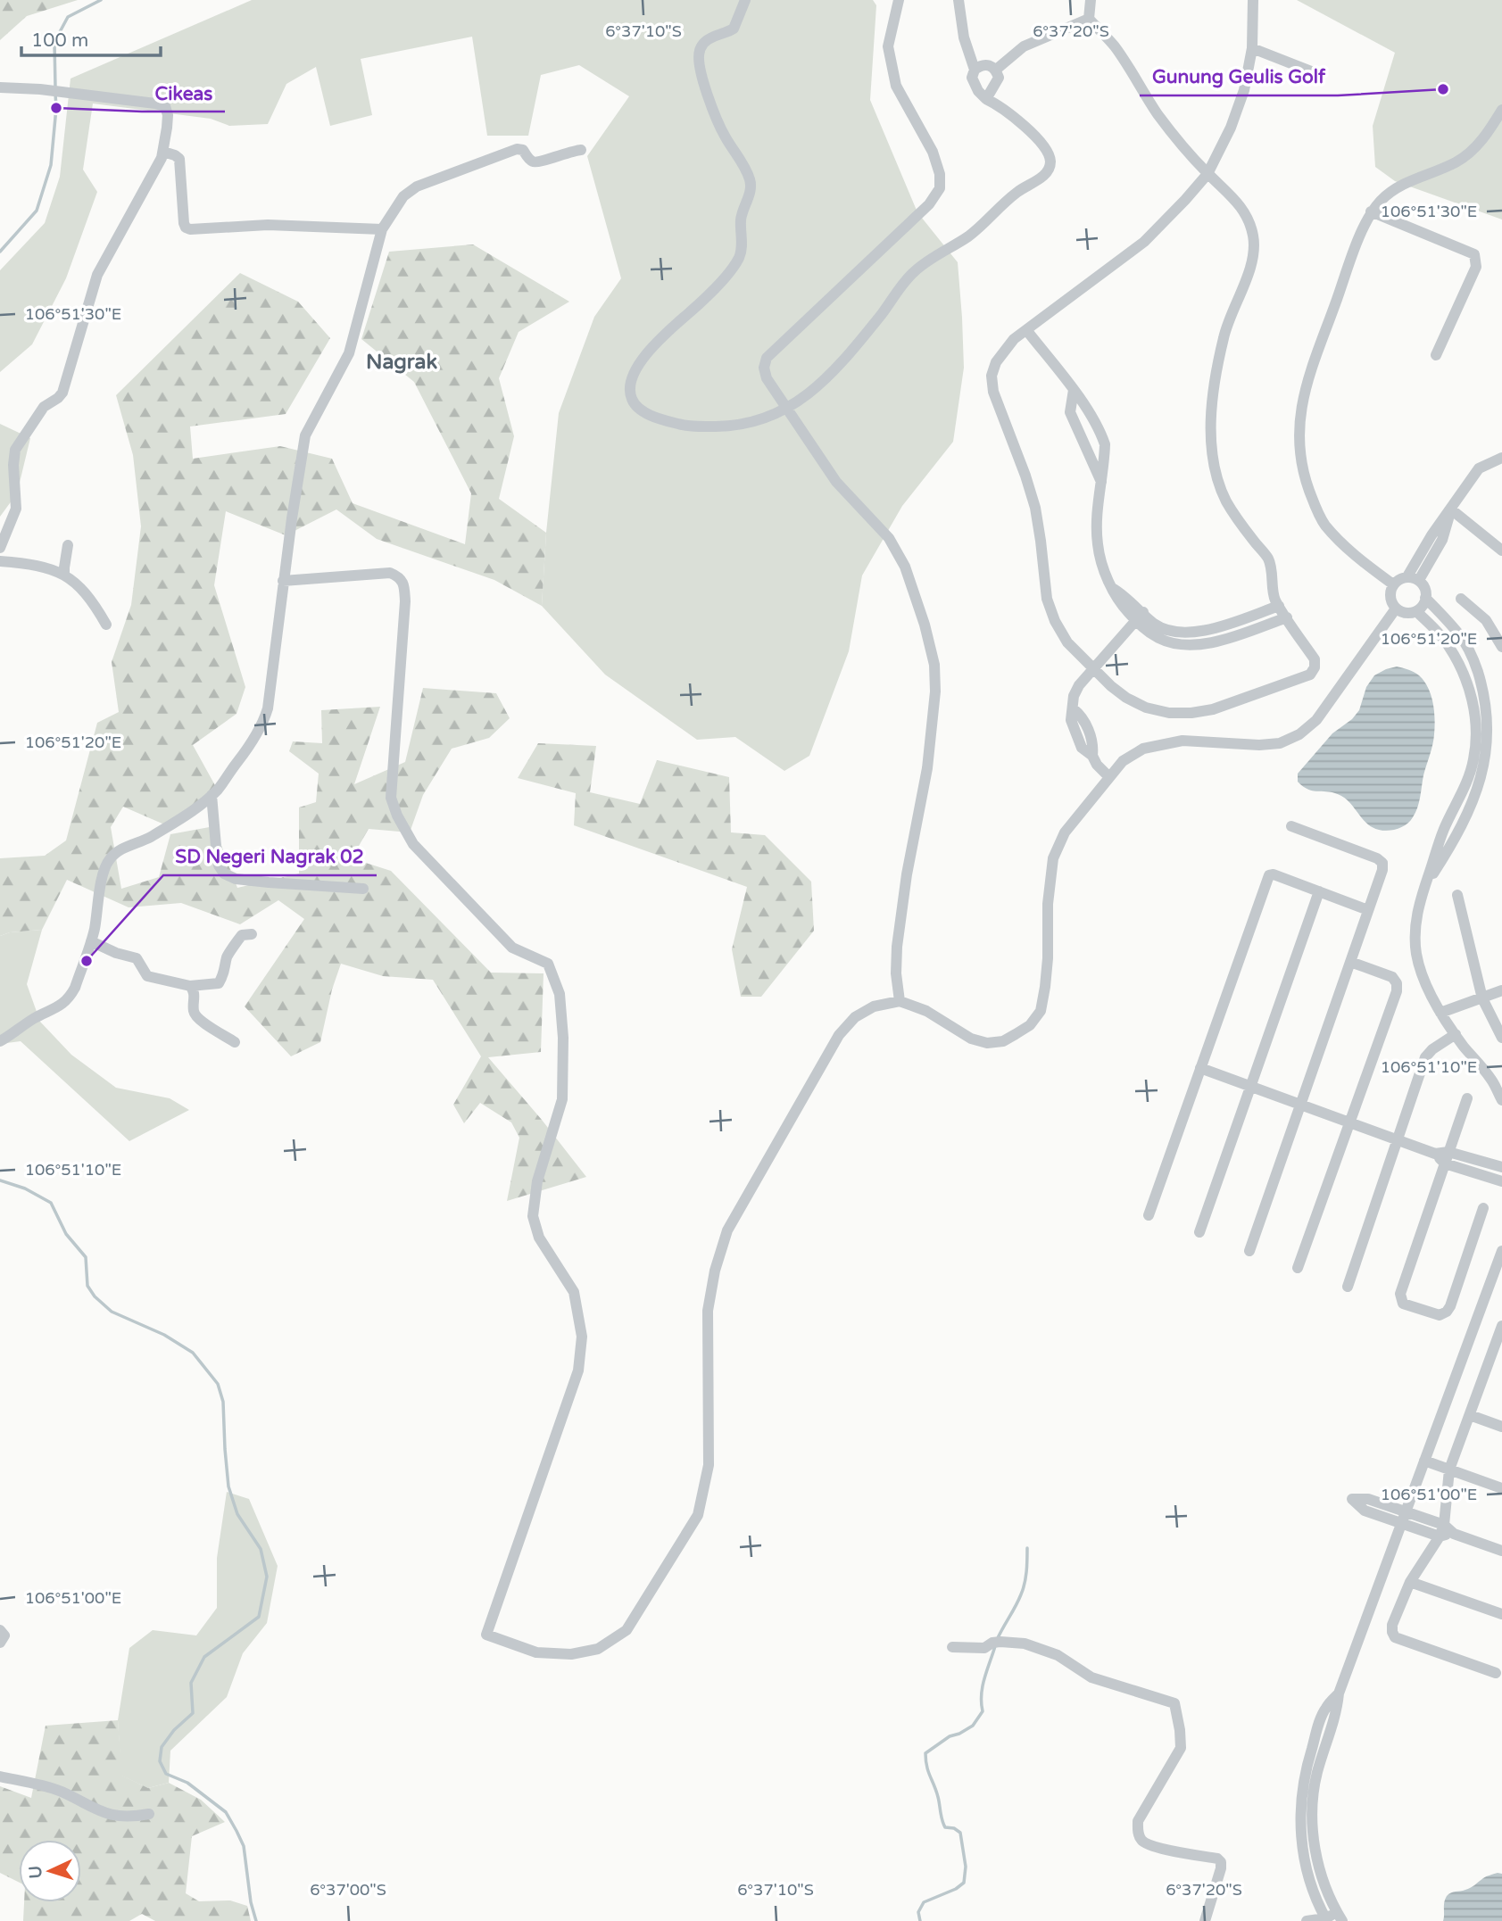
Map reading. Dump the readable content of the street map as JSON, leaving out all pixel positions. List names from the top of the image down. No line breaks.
{"districts":["Nagrak"],"places":["Gunung Geulis Golf","Cikeas","SD Negeri Nagrak 02"],"scale_bar":"100 m","north":"left","coordinates":["6°37'10\"S","6°37'20\"S","106°51'30\"E","106°51'20\"E","106°51'10\"E","106°51'00\"E","6°37'00\"S"]}
